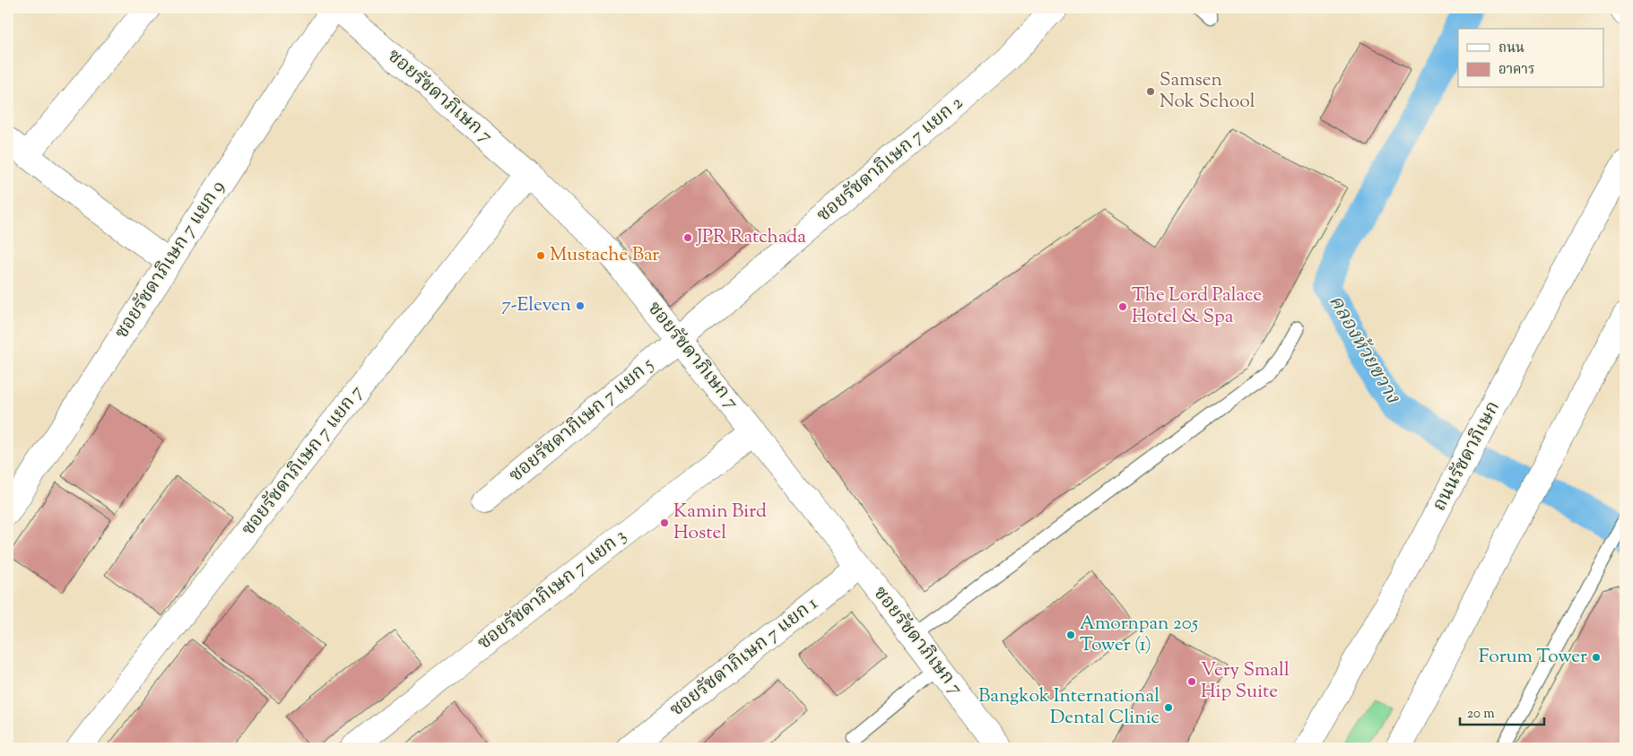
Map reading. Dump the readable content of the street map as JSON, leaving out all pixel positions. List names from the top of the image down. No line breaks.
{"streets":{"street":["ซอยรัชดาภิเษก 7","ซอยรัชดาภิเษก 7 แยก 2","ซอยรัชดาภิเษก 7 แยก 9","ซอยรัชดาภิเษก 7 แยก 5","ถนนรัชดาภิเษก","ซอยรัชดาภิเษก 7 แยก 7","ซอยรัชดาภิเษก 7 แยก 3","ซอยรัชดาภิเษก 7 แยก 1"]},"crossings":[["ซอยรัชดาภิเษก 7","ซอยรัชดาภิเษก 7 แยก 2"],["ซอยรัชดาภิเษก 7","ซอยรัชดาภิเษก 7 แยก 5"],["ซอยรัชดาภิเษก 7","ซอยรัชดาภิเษก 7 แยก 7"],["ซอยรัชดาภิเษก 7","ซอยรัชดาภิเษก 7 แยก 3"],["ซอยรัชดาภิเษก 7","ซอยรัชดาภิเษก 7 แยก 1"],["ซอยรัชดาภิเษก 7 แยก 2","ซอยรัชดาภิเษก 7 แยก 5"]],"water":["คลองห้วยขวาง"],"places":["Samsen Nok School","JPR Ratchada","Mustache Bar","7-Eleven","The Lord Palace Hotel & Spa","Kamin Bird Hostel","Amornpan 205 Tower (1)","Forum Tower","Very Small Hip Suite","Bangkok International Dental Clinic"],"legend":["ถนน","อาคาร"],"scale_bar":"20 m"}
